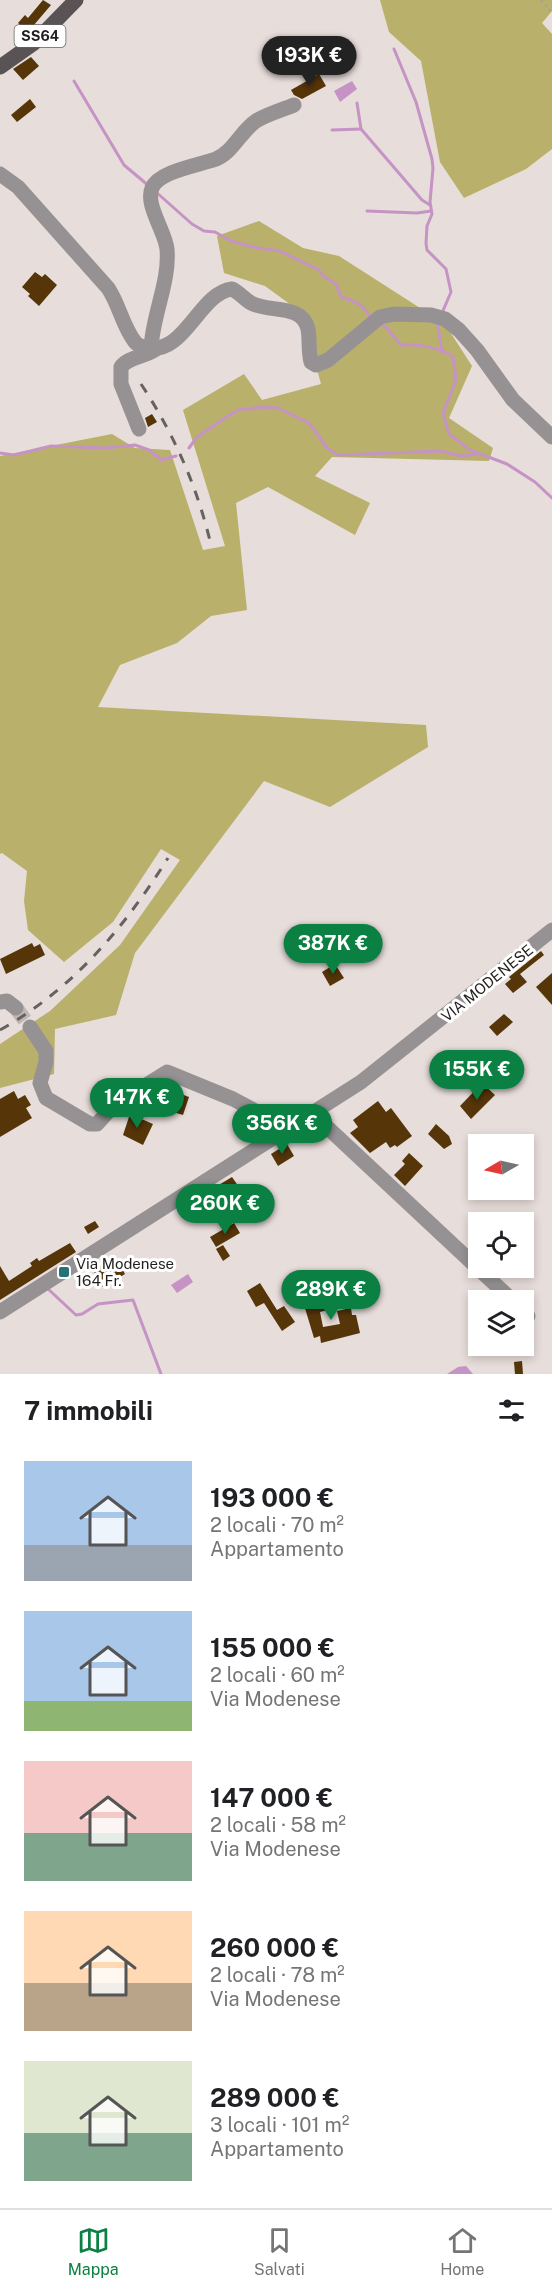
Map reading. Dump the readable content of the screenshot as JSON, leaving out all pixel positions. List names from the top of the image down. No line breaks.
{"streets":{"main road":["SS64"],"street":["VIA MODENESE"]},"places":{"transit":["Via Modenese 164 Fr."]},"north":"left","page":{"price":["193K €","387K €","155K €","147K €","356K €","260K €","289K €"],"heading":"7 immobili","list":[{"name":"193 000 €","note":"2 locali · 70 m² · Appartamento"},{"name":"155 000 €","note":"2 locali · 60 m² · Via Modenese"},{"name":"147 000 €","note":"2 locali · 58 m² · Via Modenese"},{"name":"260 000 €","note":"2 locali · 78 m² · Via Modenese"},{"name":"289 000 €","note":"3 locali · 101 m² · Appartamento"}],"tabs":["Mappa","Salvati","Home"]}}
